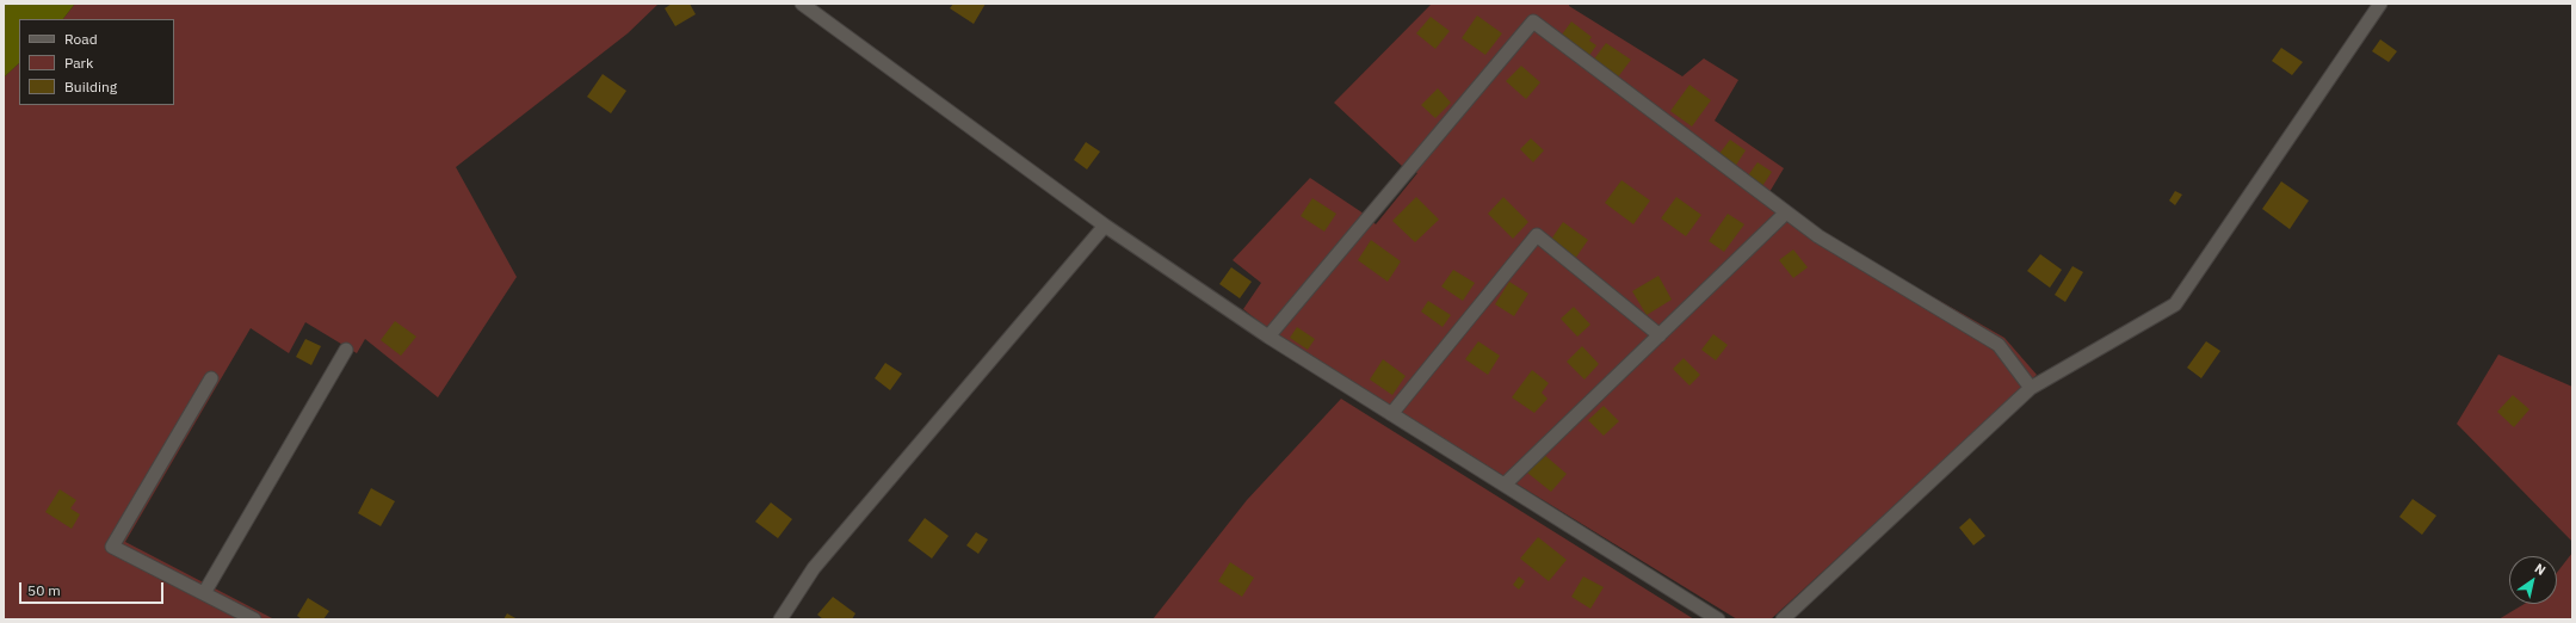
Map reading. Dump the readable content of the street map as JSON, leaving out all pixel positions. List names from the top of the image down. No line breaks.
{"legend":["Road","Park","Building"],"scale_bar":"50 m","north":"top right"}
